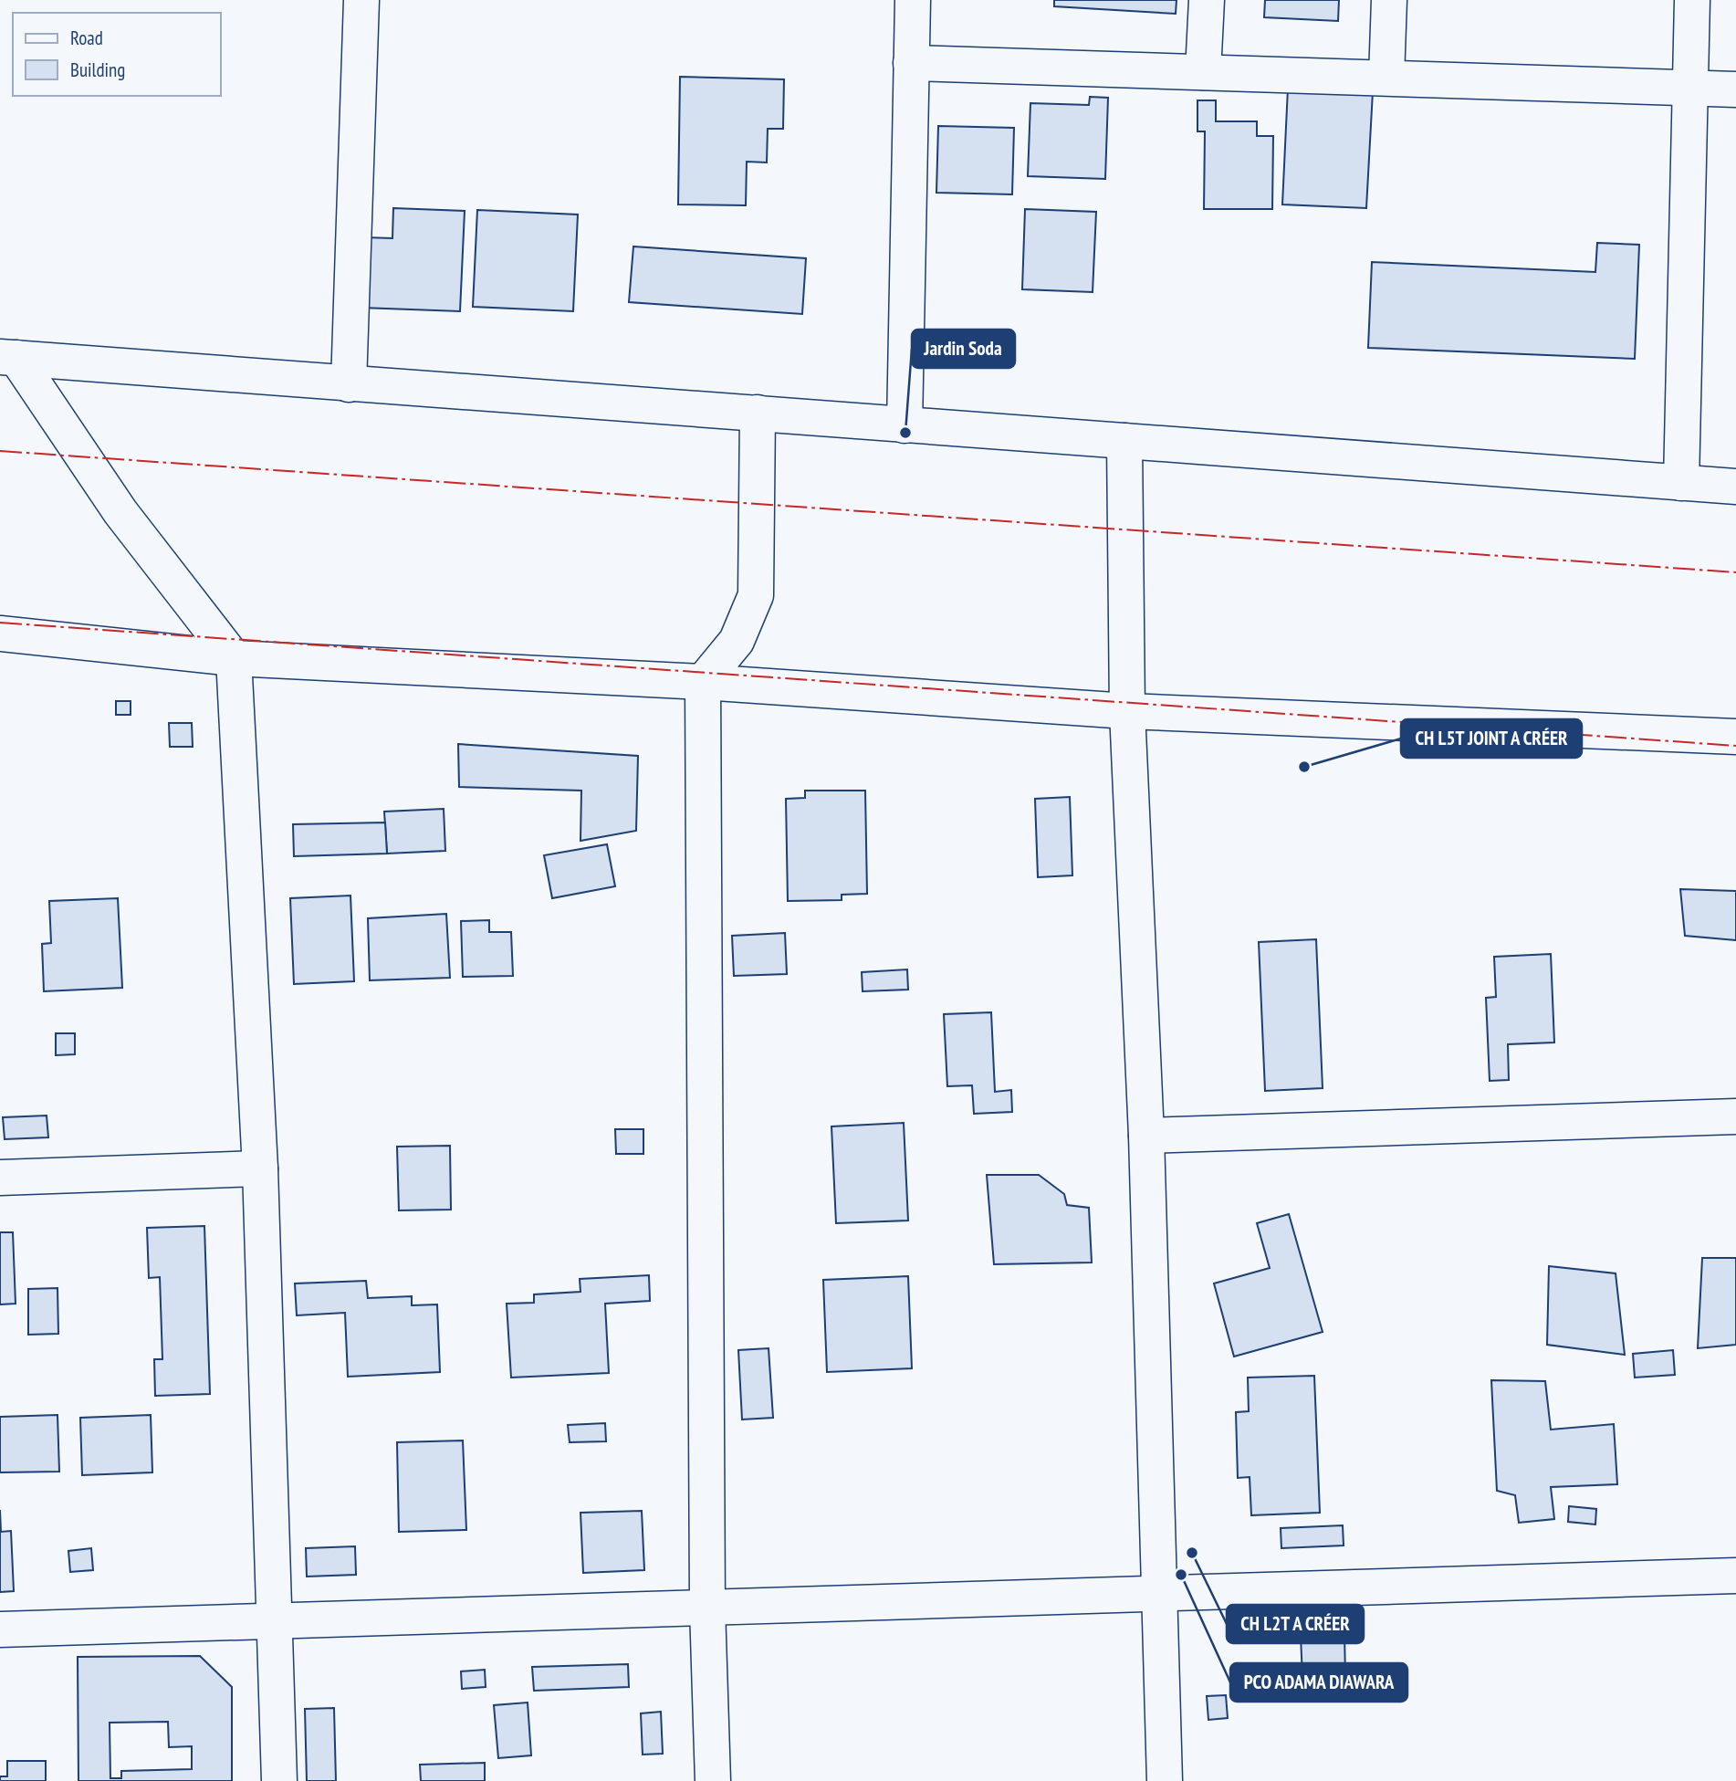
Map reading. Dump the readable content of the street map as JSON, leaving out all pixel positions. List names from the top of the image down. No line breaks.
{"places":["Jardin Soda","CH L5T JOINT A CRÉER","CH L2T A CRÉER","PCO ADAMA DIAWARA"],"legend":["Road","Building"]}
